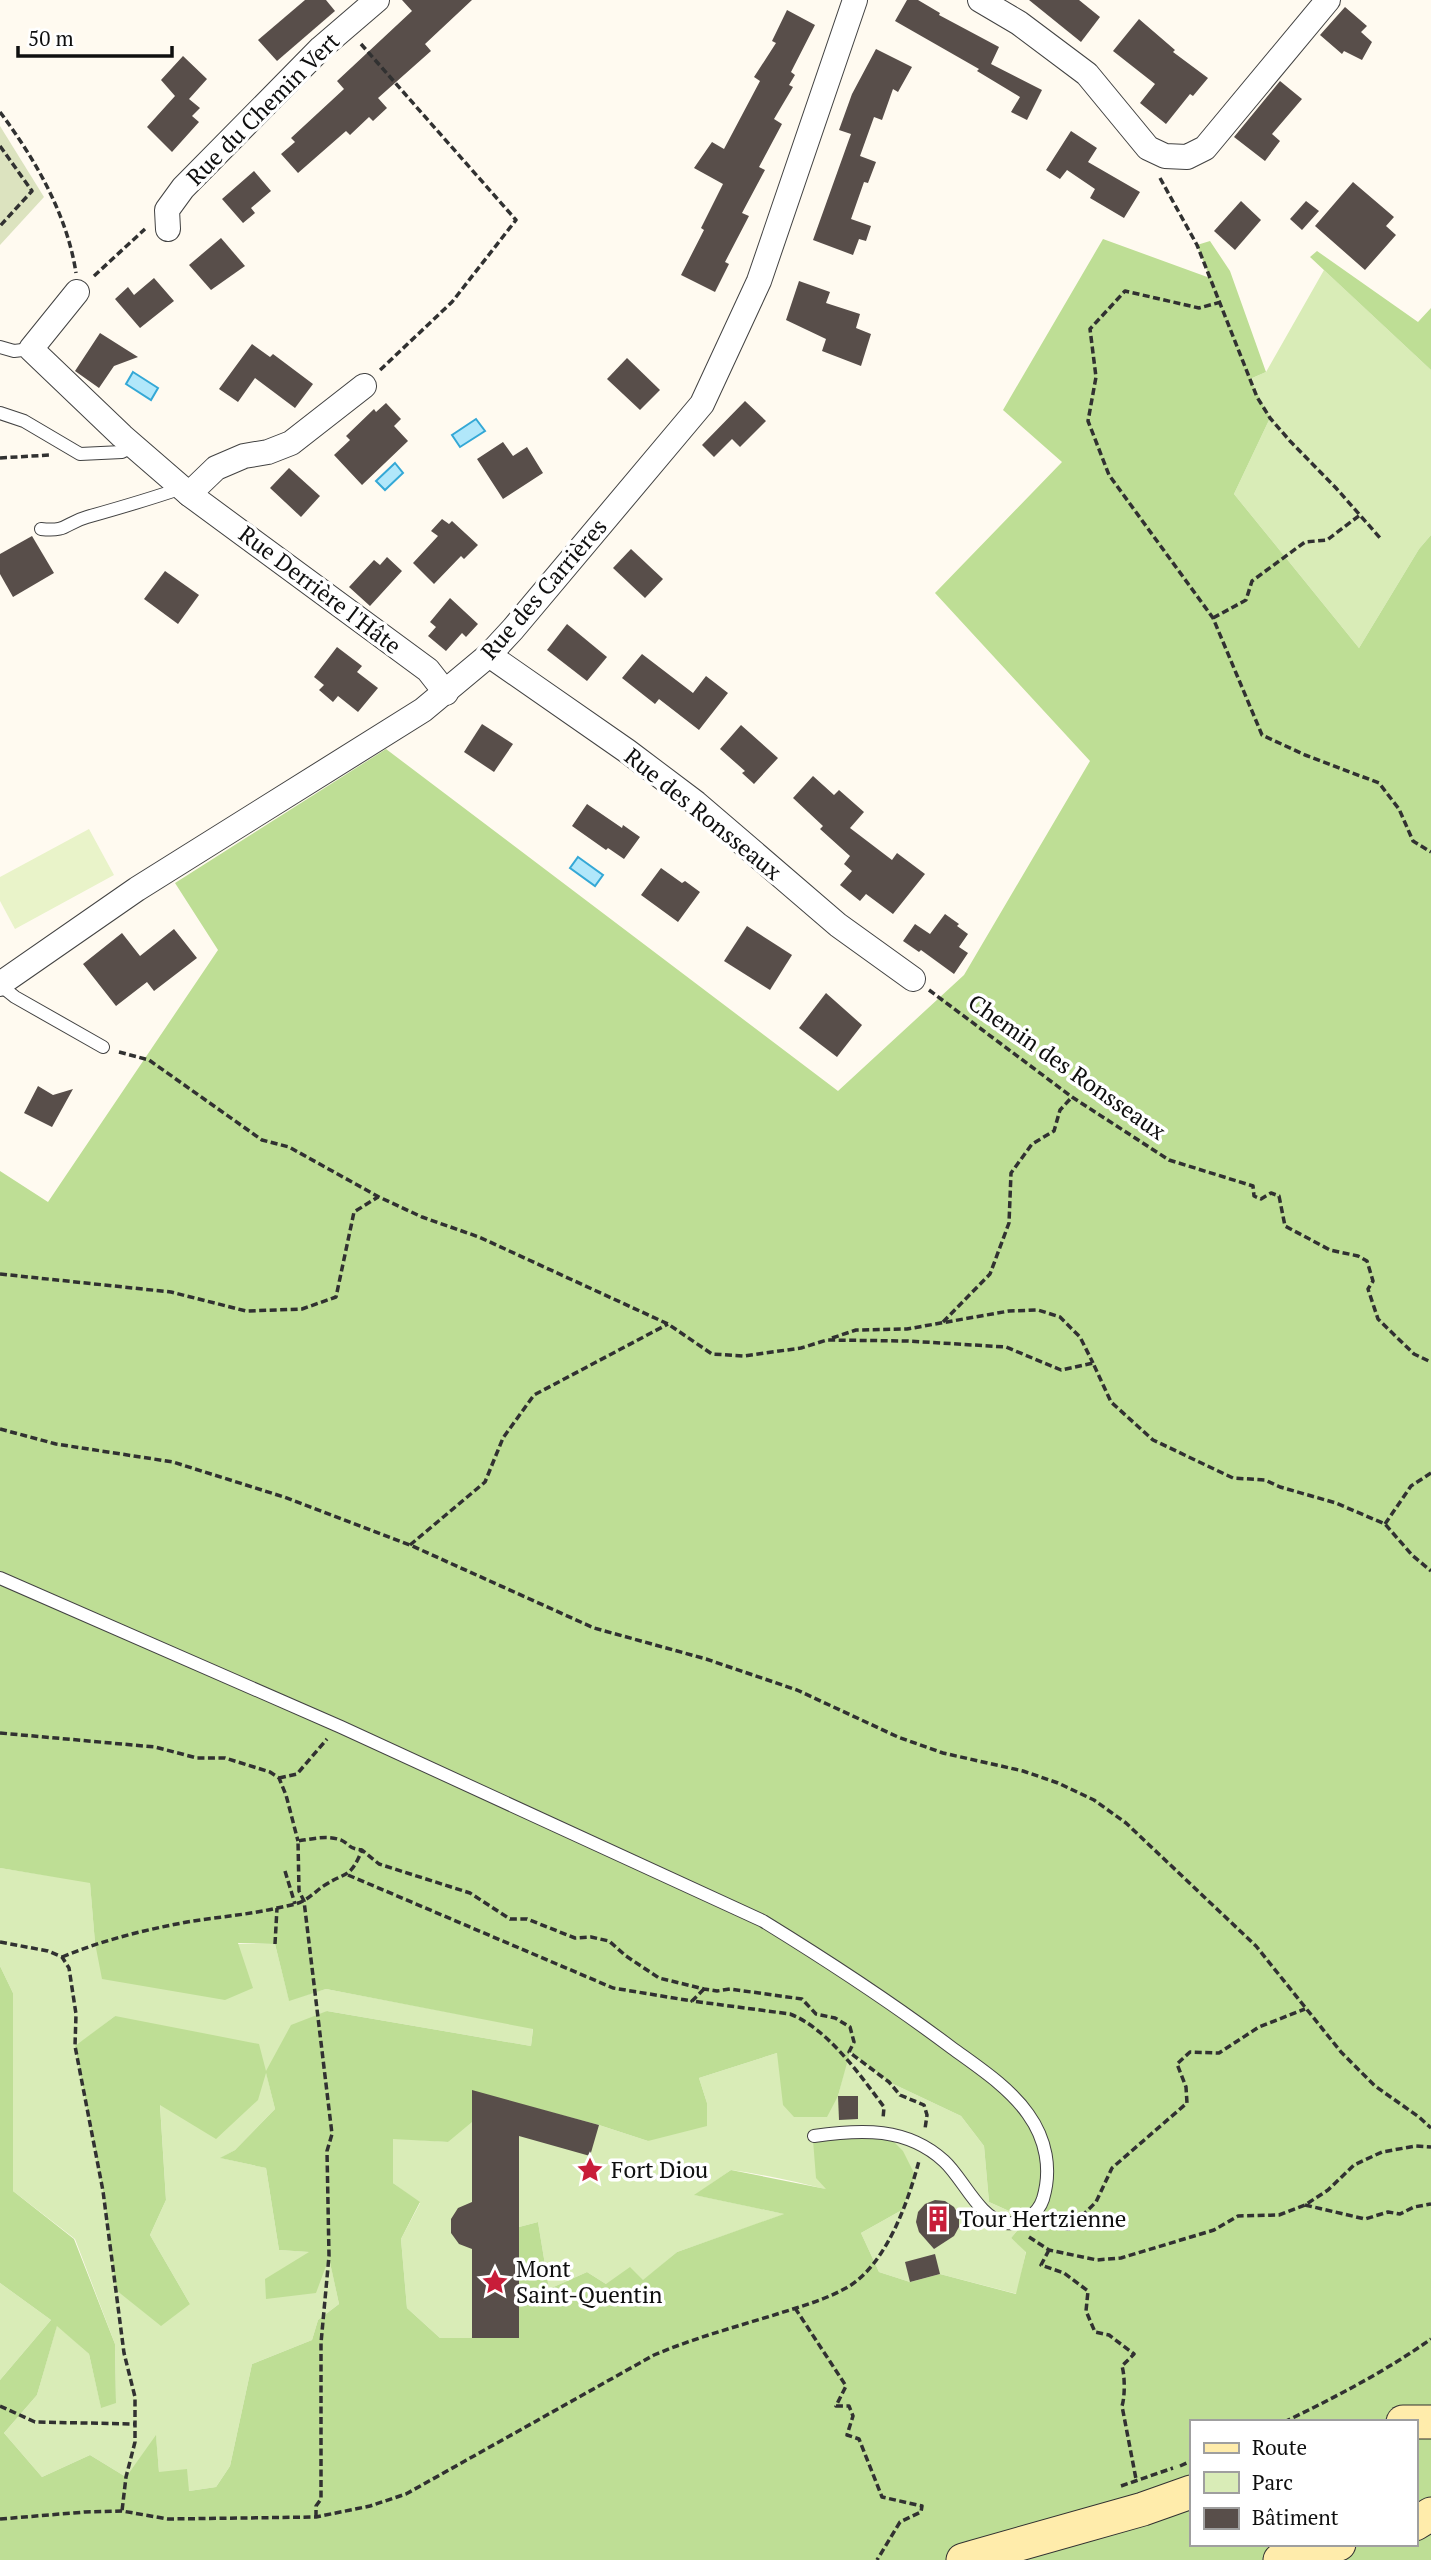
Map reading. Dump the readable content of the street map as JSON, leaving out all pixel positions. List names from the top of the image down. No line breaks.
{"streets":{"street":["Rue du Chemin Vert","Rue des Carrières","Rue Derrière l'Hâte","Rue des Ronsseaux"],"path":["Chemin des Ronsseaux"]},"crossings":[["Rue des Carrières","Rue Derrière l'Hâte"],["Rue des Carrières","Rue des Ronsseaux"],["Rue des Ronsseaux","Chemin des Ronsseaux"]],"places":{"place":["Fort Diou","Mont Saint-Quentin"],"building":["Tour Hertzienne"]},"legend":["Route","Parc","Bâtiment"],"scale_bar":"50 m"}
